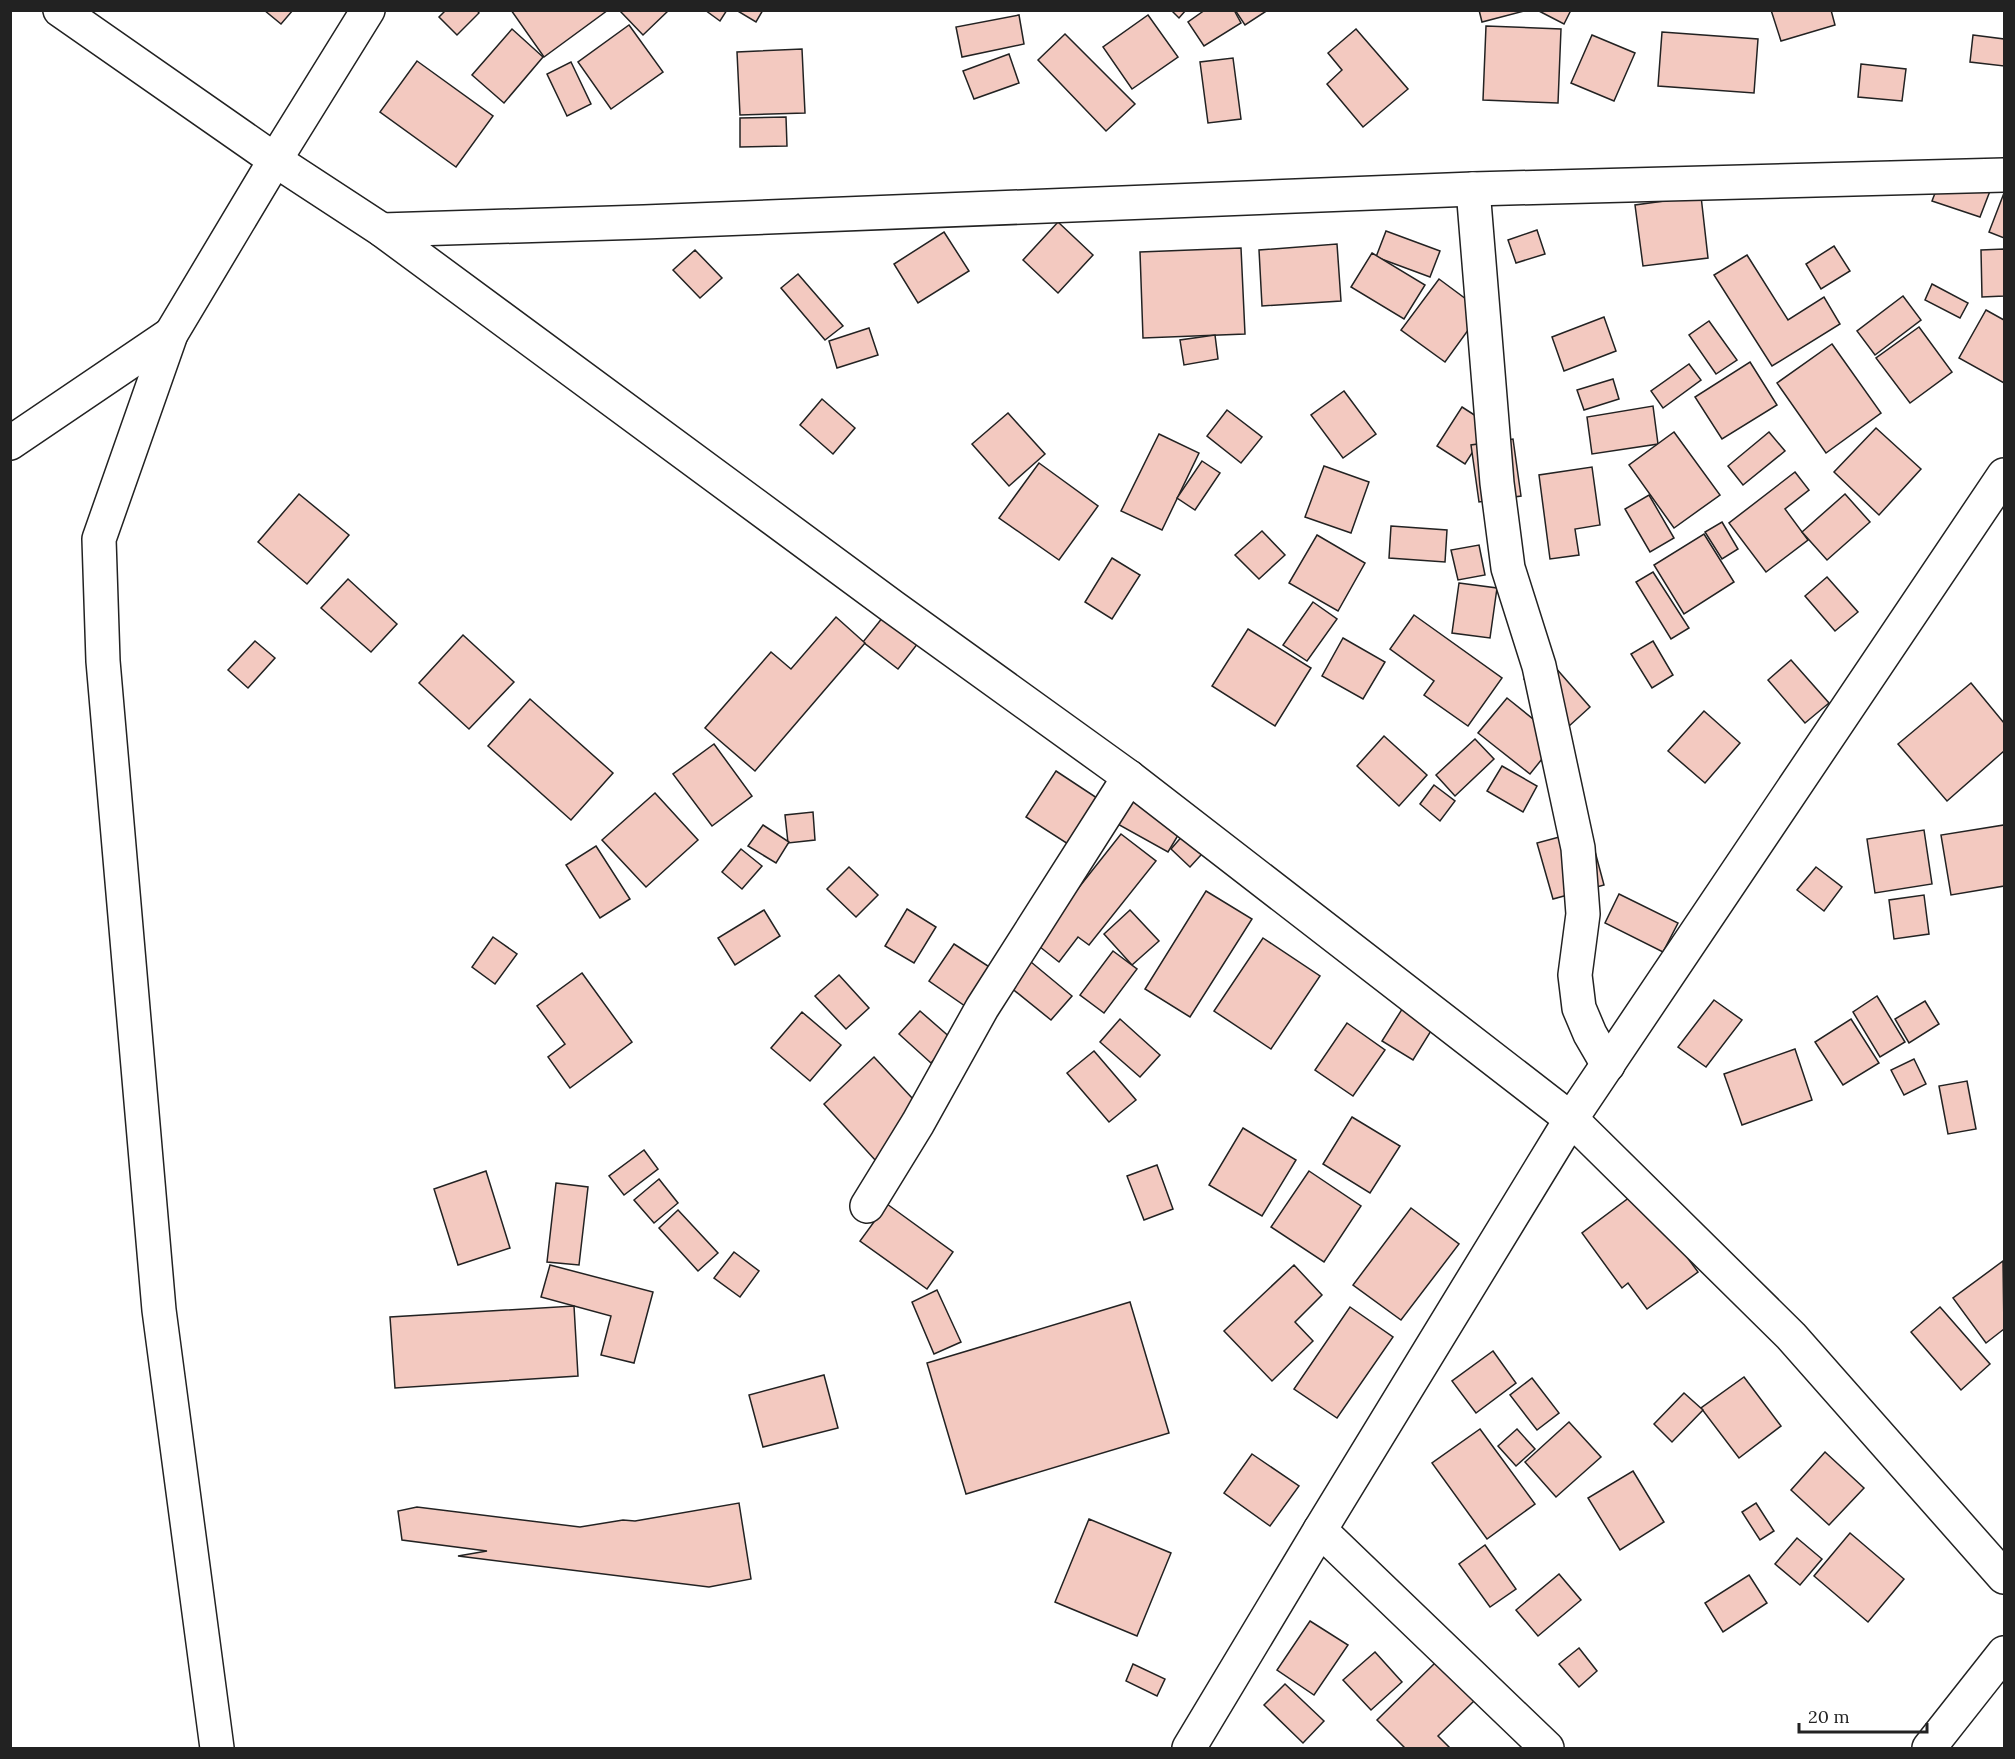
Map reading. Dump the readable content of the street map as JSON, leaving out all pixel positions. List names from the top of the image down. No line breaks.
{"scale_bar":"20 m"}
